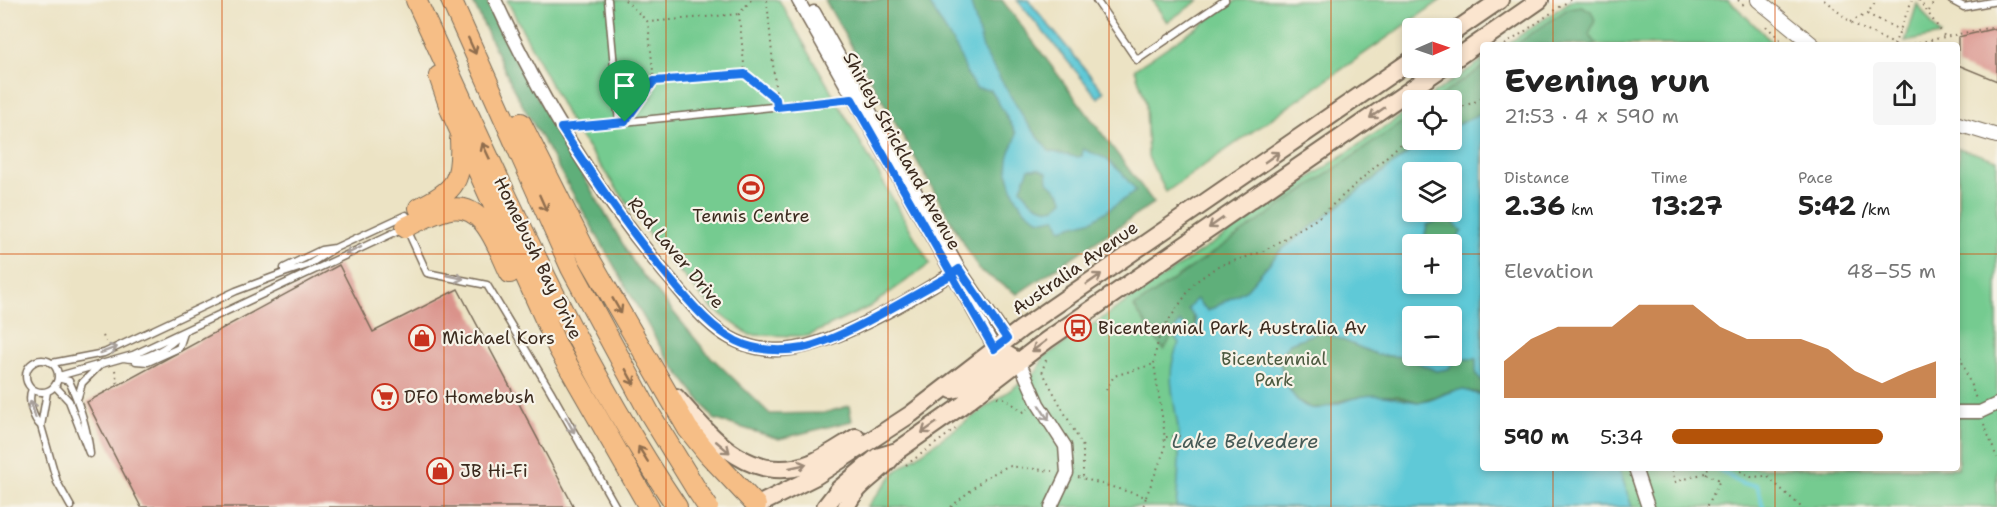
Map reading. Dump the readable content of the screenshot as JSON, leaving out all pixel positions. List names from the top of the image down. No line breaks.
{"streets":{"highway":["Homebush Bay Drive"],"main road":["Australia Avenue"],"street":["Shirley Strickland Avenue","Rod Laver Drive"]},"crossings":[["Shirley Strickland Avenue","Rod Laver Drive"],["Shirley Strickland Avenue","Australia Avenue"]],"water":["Lake Belvedere"],"parks":["Bicentennial Park"],"places":{"sports":["Tennis Centre"],"bus stop":["Bicentennial Park, Australia Av"],"shop":["Michael Kors","JB Hi-Fi"],"supermarket":["DFO Homebush"]},"north":"right","page":{"map_buttons":["+","−"],"heading":["Evening run","21:53 · 4 × 590 m"],"stats":[["Distance","2.36 km"],["Time","13:27"],["Pace","5:42 /km"]],"chart":["Elevation","48–55 m"],"list":[{"name":"590 m","note":"5:34"}]}}
